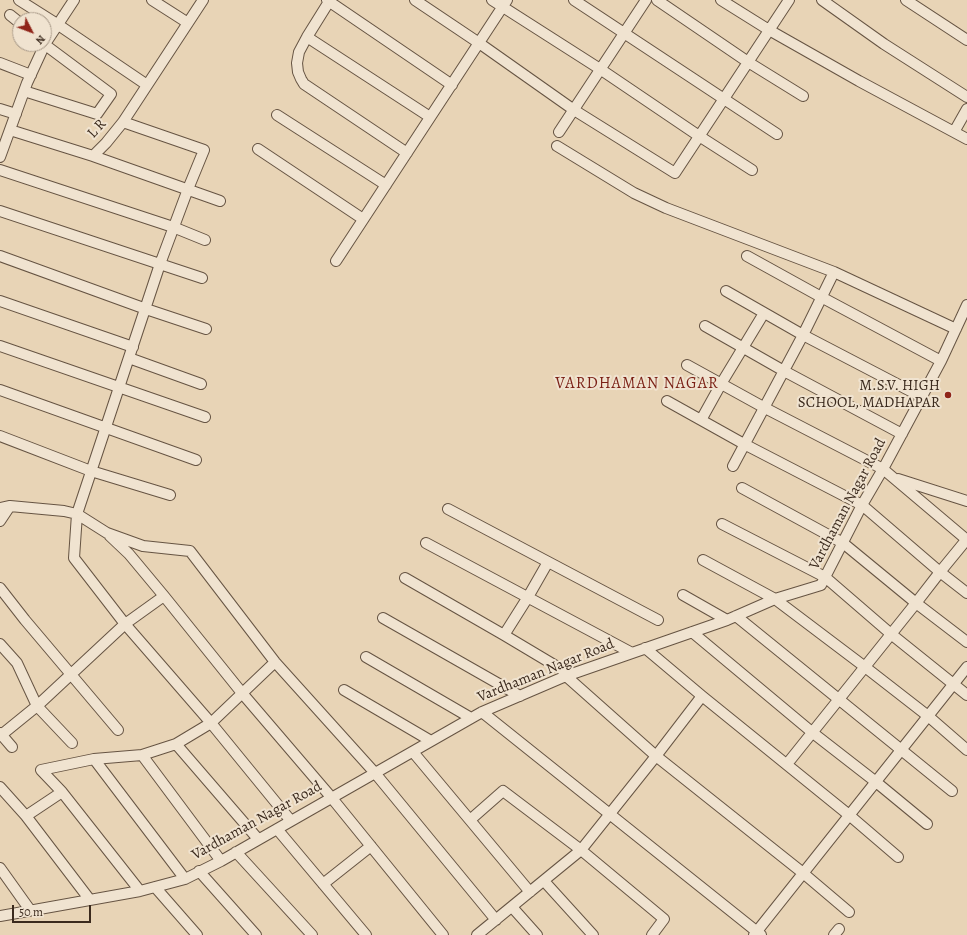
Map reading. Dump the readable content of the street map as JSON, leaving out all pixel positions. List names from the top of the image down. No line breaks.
{"streets":{"street":["L R","Vardhaman Nagar Road"]},"districts":["VARDHAMAN NAGAR"],"places":["M.S.V. HIGH SCHOOL, MADHAPAR"],"scale_bar":"50 m","north":"bottom right"}
